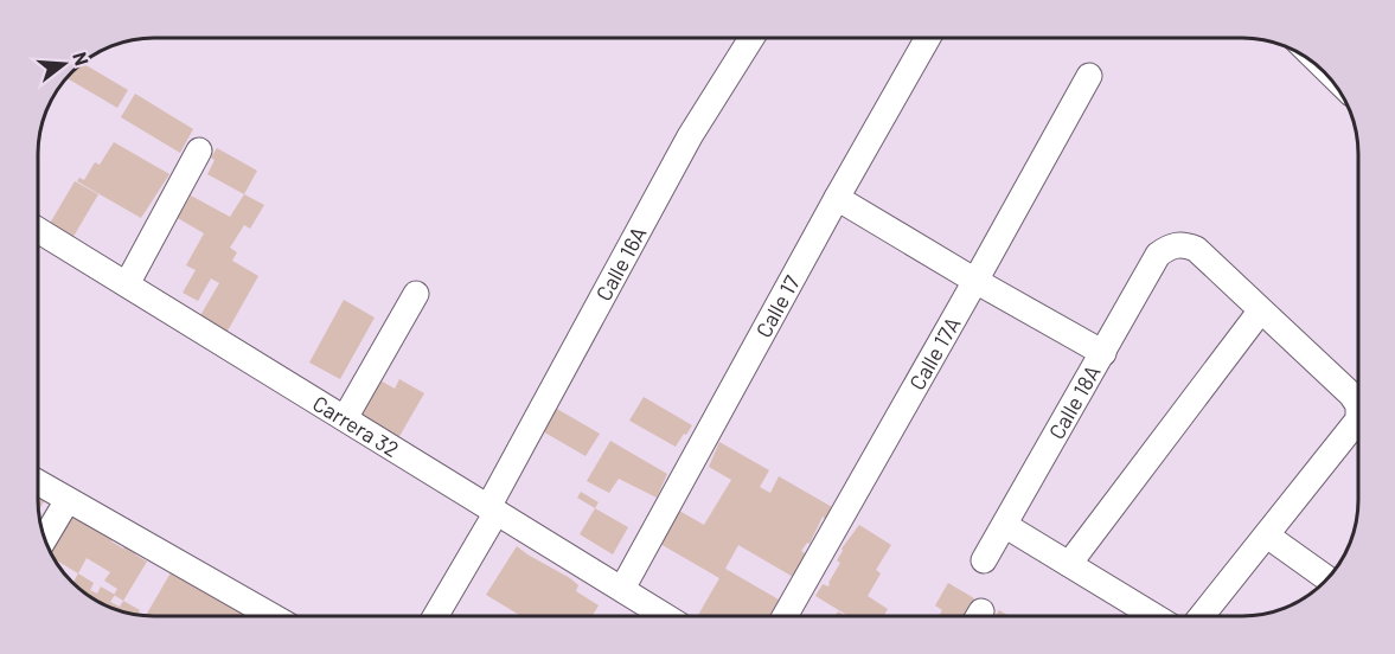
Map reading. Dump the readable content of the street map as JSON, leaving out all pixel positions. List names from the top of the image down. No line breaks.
{"streets":{"street":["Calle 16A","Calle 17","Calle 17A","Calle 18A","Carrera 32"]},"crossings":[["Calle 16A","Carrera 32"],["Calle 17","Carrera 32"]],"north":"right"}
